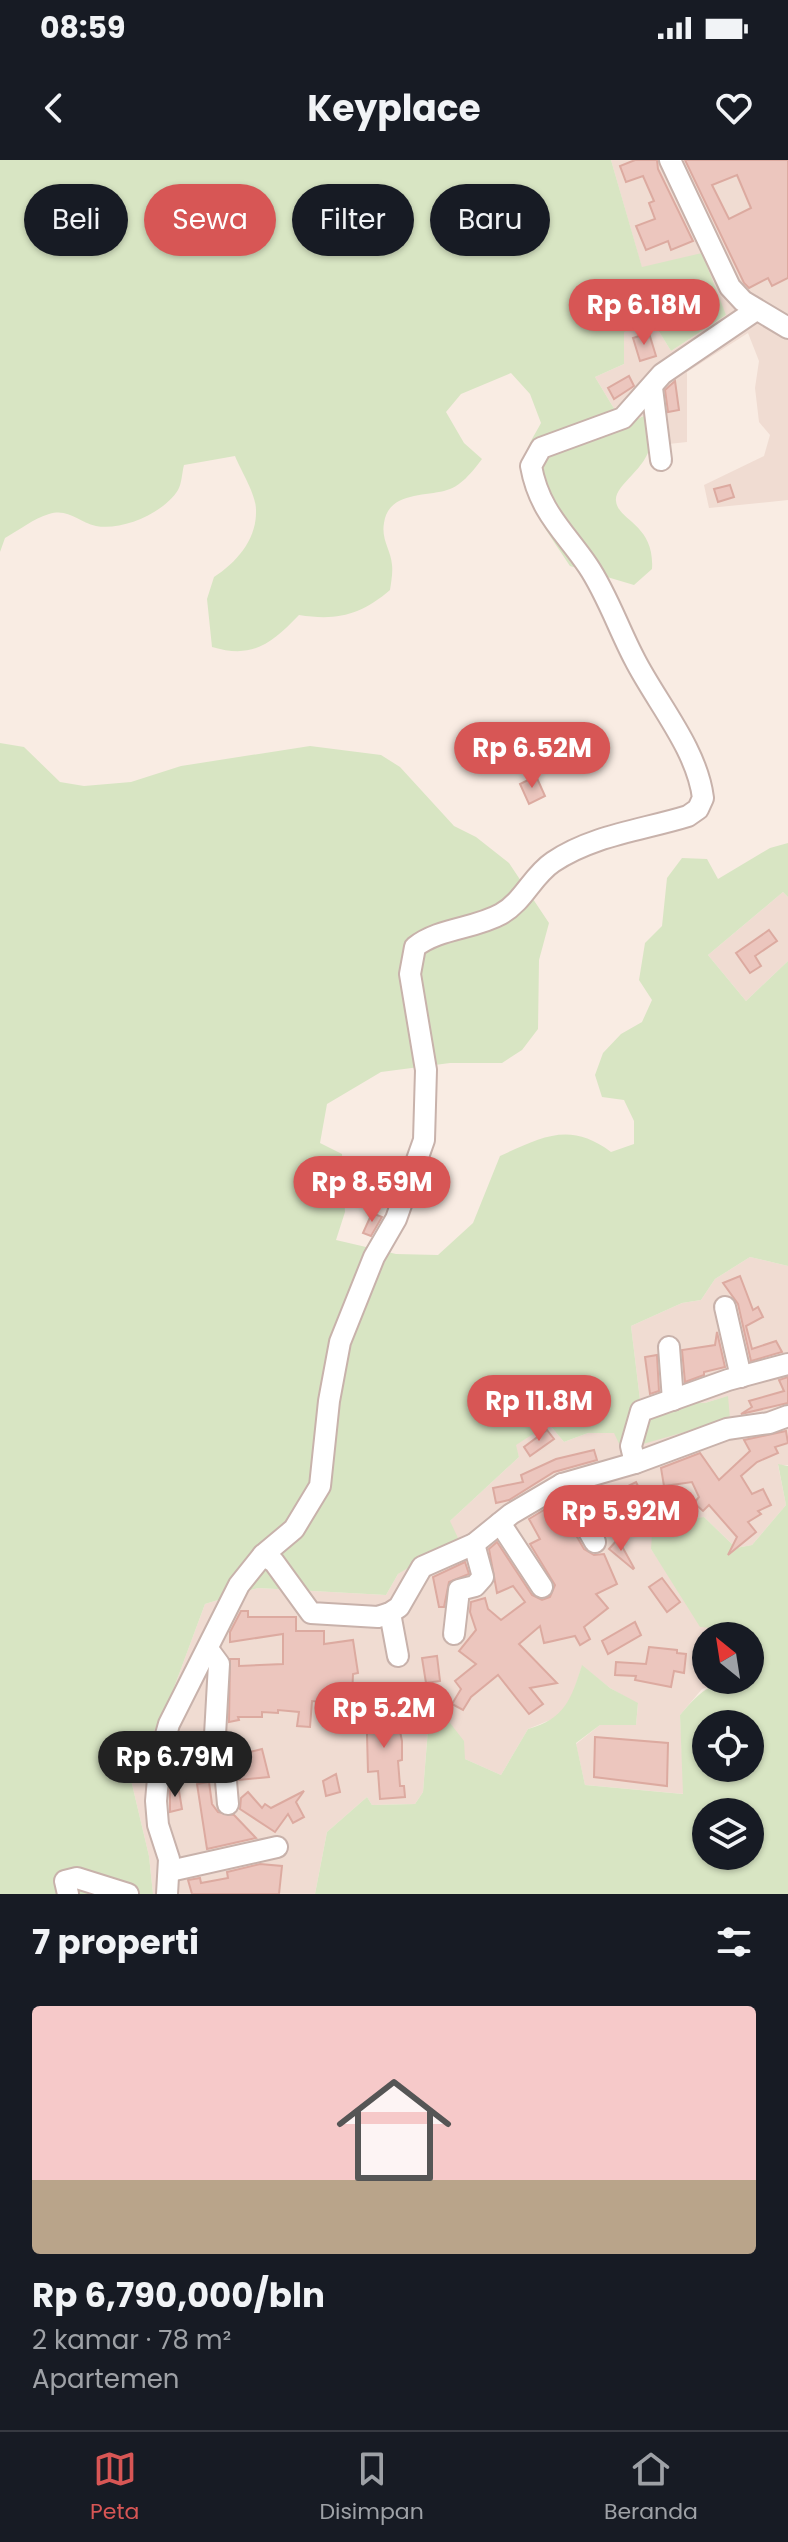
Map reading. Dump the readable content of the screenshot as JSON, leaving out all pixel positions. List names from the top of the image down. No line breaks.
{"north":"top left","page":{"status":"08:59","header":"Keyplace","chip":["Beli","Sewa","Filter","Baru"],"price":["Rp 6.18M","Rp 6.52M","Rp 8.59M","Rp 11.8M","Rp 5.92M","Rp 5.2M","Rp 6.79M"],"heading":"7 properti","list":[{"name":"Rp 6,790,000/bln","note":"2 kamar · 78 m² · Apartemen"}],"tabs":["Peta","Disimpan","Beranda"]}}
